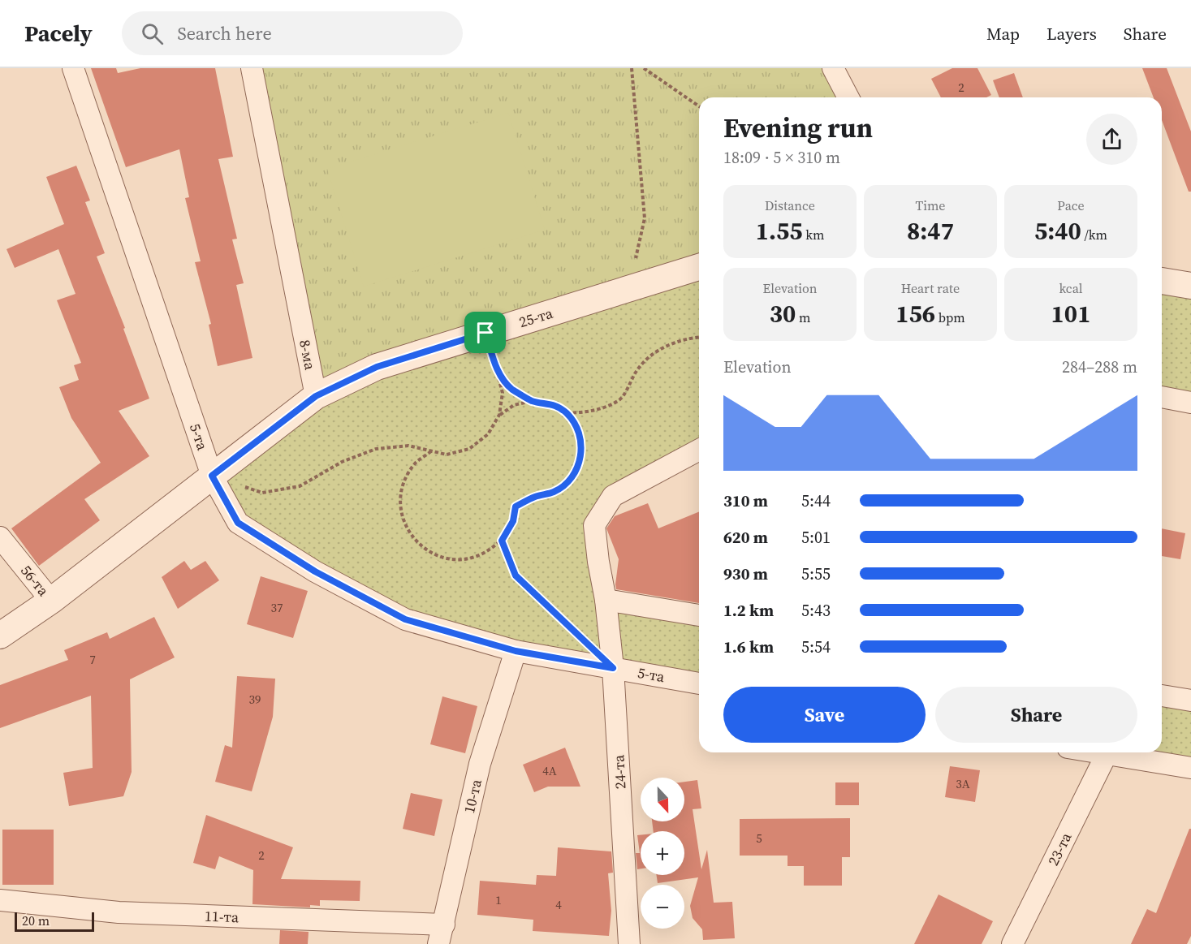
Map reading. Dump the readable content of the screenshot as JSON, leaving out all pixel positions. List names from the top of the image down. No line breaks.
{"streets":{"street":["25-та","8-ма","5-та","56-та","24-та","10-та","23-та","11-та"]},"crossings":[["25-та","8-ма"],["5-та","24-та"],["5-та","10-та"],["10-та","11-та"]],"house_numbers":["2","37","7","39","4А","3А","5","2","1","4"],"scale_bar":"20 m","north":"bottom","page":{"header":"Pacely","search":"Search here","nav":["Map","Layers","Share"],"heading":["Evening run","18:09 · 5 × 310 m"],"stats":[["Distance","1.55 km"],["Time","8:47"],["Pace","5:40 /km"],["Elevation","30 m"],["Heart rate","156 bpm"],["kcal","101"]],"chart":["Elevation","284–288 m"],"list":[{"name":"310 m","note":"5:44"},{"name":"620 m","note":"5:01"},{"name":"930 m","note":"5:55"},{"name":"1.2 km","note":"5:43"},{"name":"1.6 km","note":"5:54"}],"buttons":["Save","Share"],"map_buttons":["+","−"],"scale":"20 m"}}
